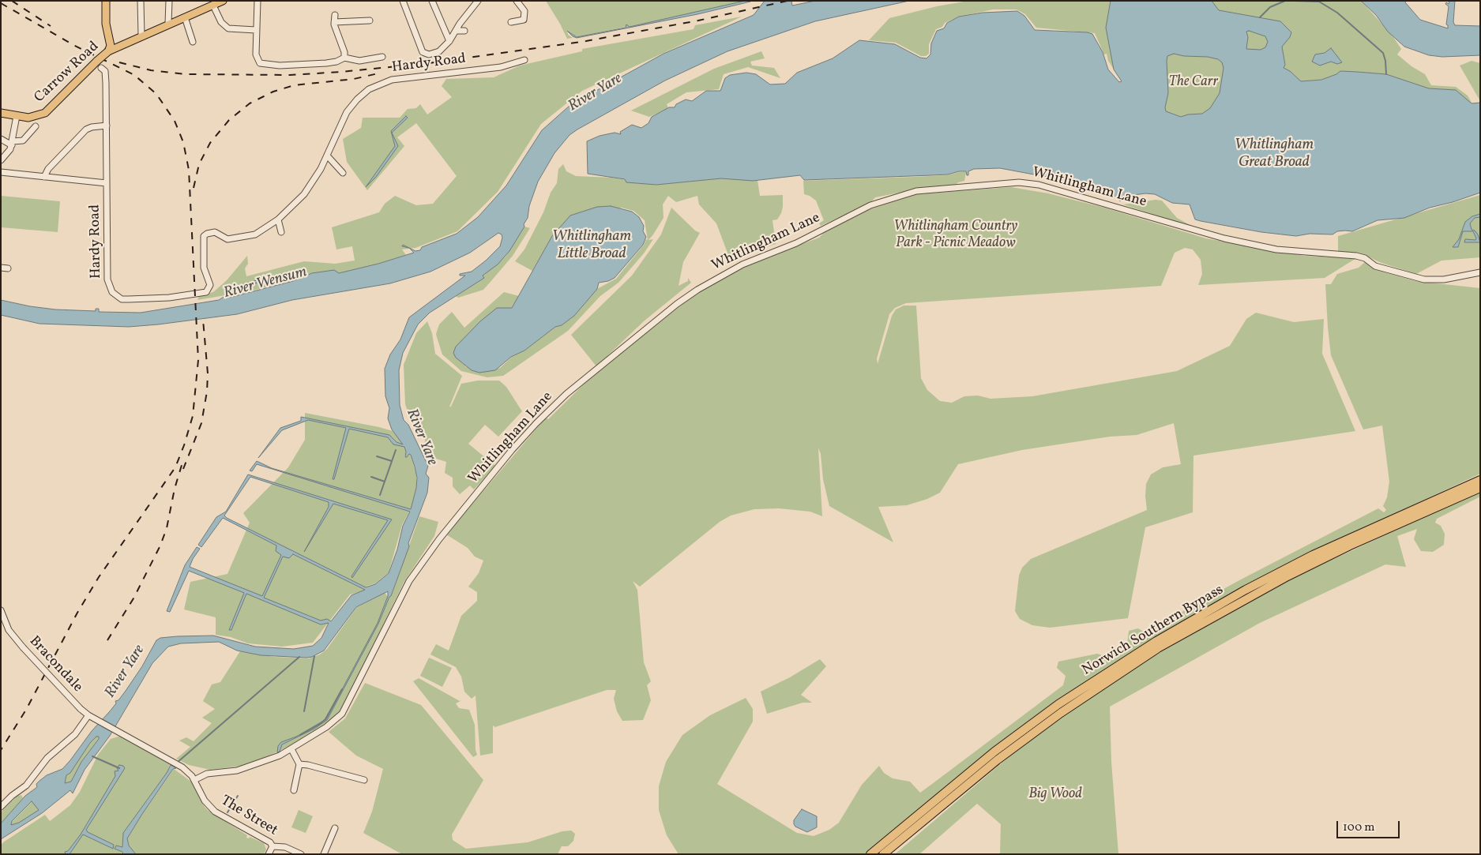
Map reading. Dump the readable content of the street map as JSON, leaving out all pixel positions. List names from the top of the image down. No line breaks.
{"streets":{"highway":["Norwich Southern Bypass"],"main road":["Carrow Road"],"street":["Hardy Road","Whitlingham Lane","Bracondale","The Street"]},"crossings":[["Whitlingham Lane","The Street"],["Bracondale","The Street"]],"water":["River Yare","Whitlingham Great Broad","Whitlingham Little Broad","River Wensum"],"parks":["The Carr","Whitlingham Country Park - Picnic Meadow","Big Wood"],"scale_bar":"100 m"}
